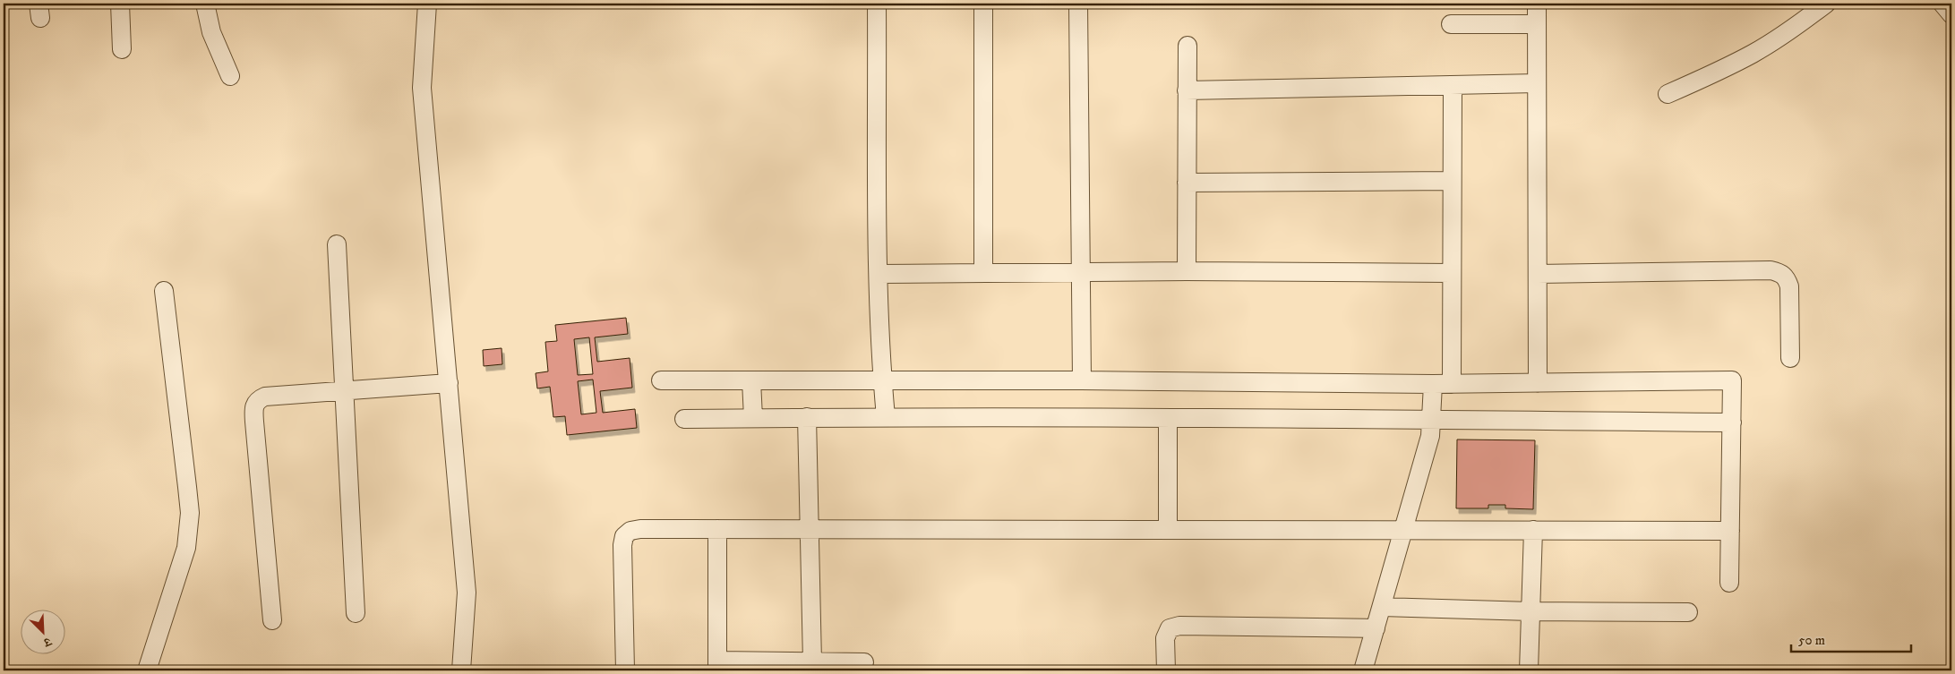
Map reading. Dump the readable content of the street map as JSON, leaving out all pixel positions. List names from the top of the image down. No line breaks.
{"scale_bar":"50 m","north":"bottom right"}
